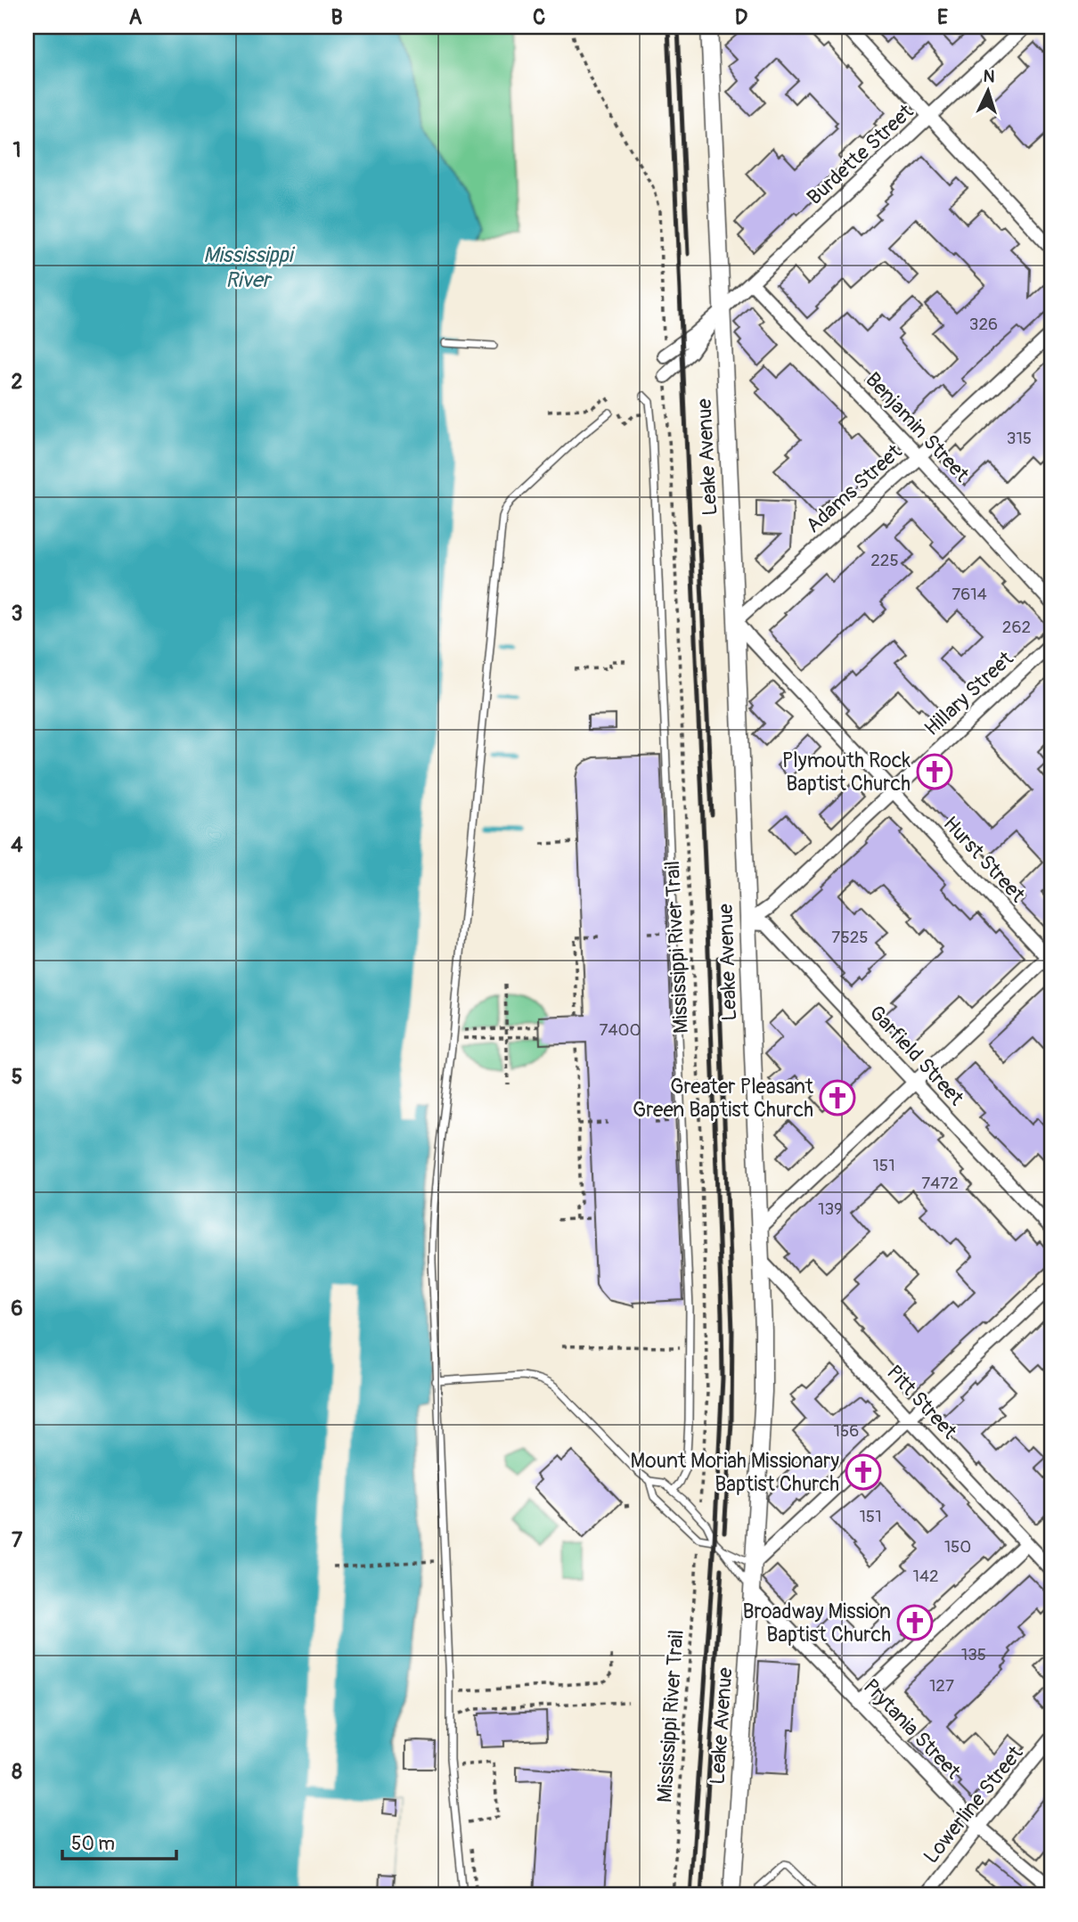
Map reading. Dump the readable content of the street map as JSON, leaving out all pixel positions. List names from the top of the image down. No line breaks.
{"streets":{"street":["Burdette Street","Benjamin Street","Leake Avenue","Adams Street","Hillary Street","Hurst Street","Garfield Street","Pitt Street","Prytania Street","Lowerline Street"],"path":["Mississippi River Trail"]},"crossings":[["Burdette Street","Benjamin Street"],["Burdette Street","Leake Avenue"],["Benjamin Street","Adams Street"],["Leake Avenue","Adams Street"],["Leake Avenue","Hillary Street"],["Leake Avenue","Hurst Street"],["Leake Avenue","Garfield Street"],["Leake Avenue","Pitt Street"],["Leake Avenue","Prytania Street"],["Adams Street","Hurst Street"],["Hillary Street","Hurst Street"],["Hillary Street","Garfield Street"],["Prytania Street","Lowerline Street"]],"water":["Mississippi River"],"places":{"church":["Plymouth Rock Baptist Church","Greater Pleasant Green Baptist Church","Mount Moriah Missionary Baptist Church","Broadway Mission Baptist Church"]},"house_numbers":["326","315","225","7614","262","7525","7400","151","7472","139","156","151","150","142","135","127"],"scale_bar":"50 m","north":"top","grid":{"columns":["A","B","C","D","E"],"rows":["1","2","3","4","5","6","7","8"]}}
